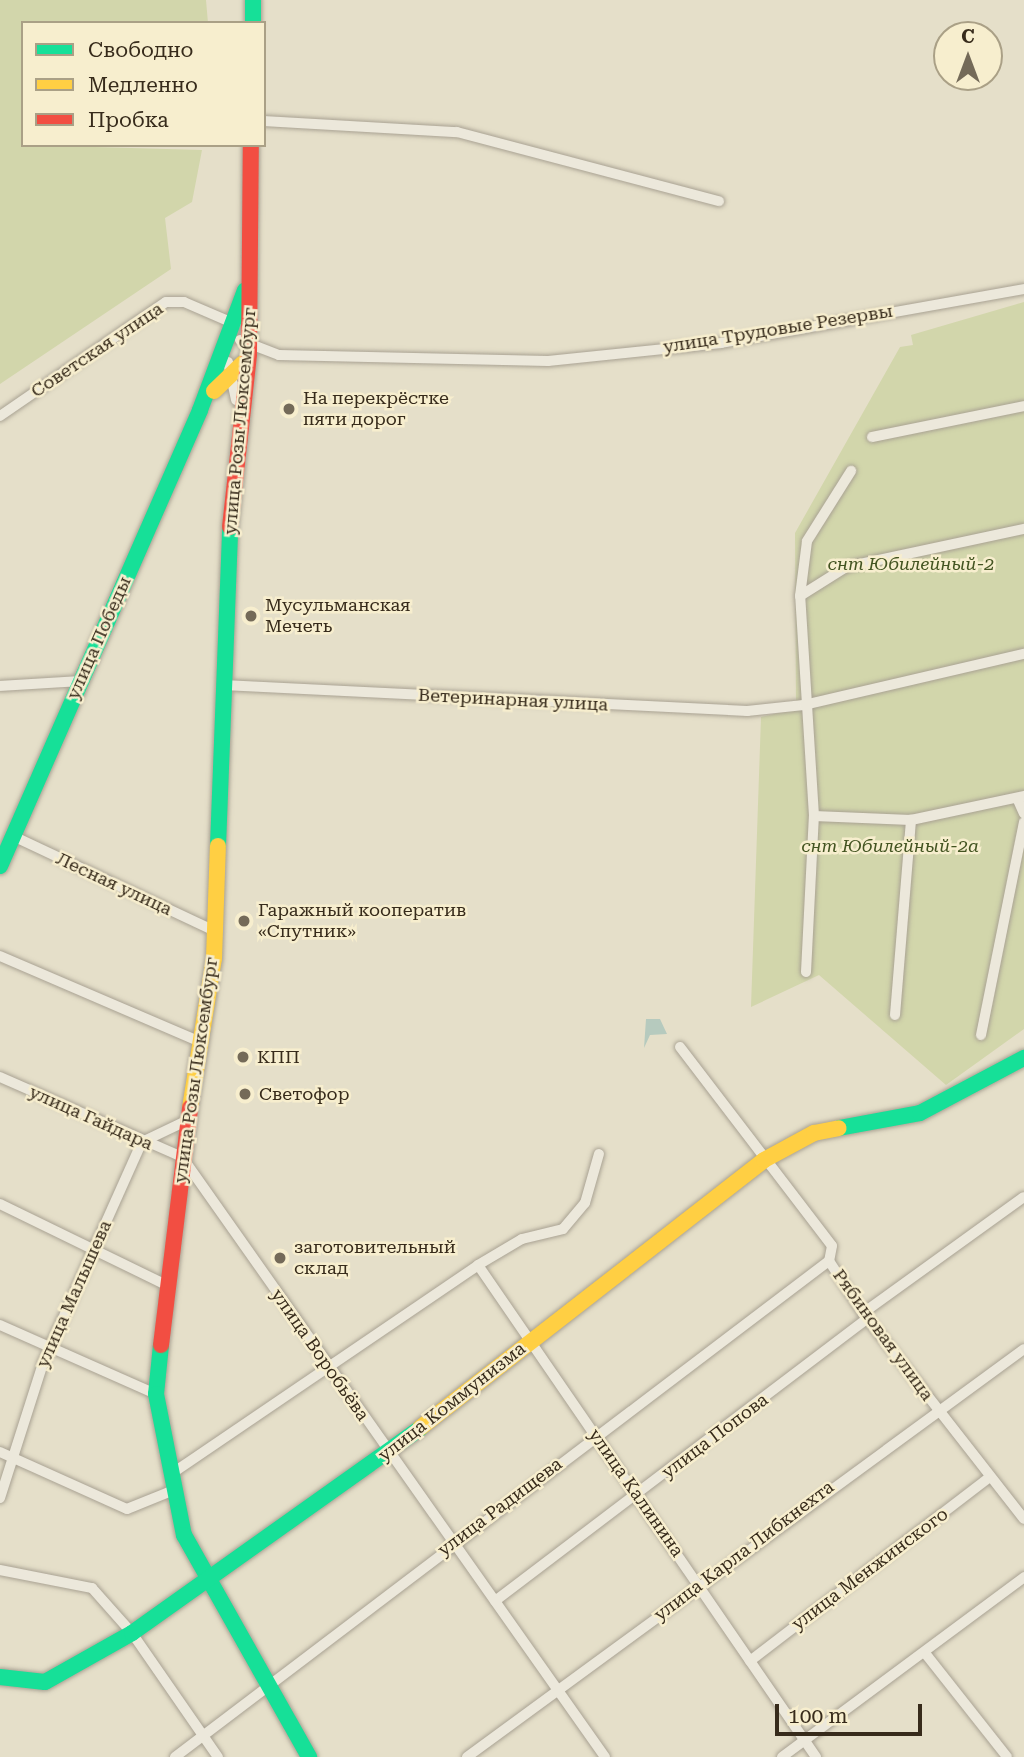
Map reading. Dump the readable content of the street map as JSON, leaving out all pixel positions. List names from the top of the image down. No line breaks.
{"streets":{"street":["улица Трудовые Резервы","Советская улица","улица Розы Люксембург","улица Победы","Ветеринарная улица","Лесная улица","улица Гайдара","улица Малышева","Рябиновая улица","улица Воробьёва","улица Коммунизма","улица Попова","улица Калинина","улица Радищева","улица Карла Либкнехта","улица Менжинского"]},"crossings":[["улица Трудовые Резервы","улица Розы Люксембург"],["улица Трудовые Резервы","улица Победы"],["Советская улица","улица Розы Люксембург"],["улица Розы Люксембург","улица Победы"],["улица Розы Люксембург","Ветеринарная улица"],["улица Розы Люксембург","Лесная улица"],["улица Розы Люксембург","улица Гайдара"],["улица Розы Люксембург","улица Воробьёва"],["улица Розы Люксембург","улица Коммунизма"],["улица Розы Люксембург","улица Радищева"],["улица Победы","Лесная улица"],["улица Гайдара","улица Малышева"],["улица Гайдара","улица Воробьёва"],["Рябиновая улица","улица Коммунизма"],["Рябиновая улица","улица Попова"],["Рябиновая улица","улица Радищева"],["Рябиновая улица","улица Карла Либкнехта"],["Рябиновая улица","улица Менжинского"],["улица Воробьёва","улица Коммунизма"],["улица Воробьёва","улица Попова"],["улица Воробьёва","улица Радищева"],["улица Воробьёва","улица Карла Либкнехта"],["улица Коммунизма","улица Калинина"],["улица Попова","улица Калинина"],["улица Калинина","улица Радищева"],["улица Калинина","улица Карла Либкнехта"],["улица Калинина","улица Менжинского"]],"parks":["снт Юбилейный-2","снт Юбилейный-2а"],"places":["На перекрёстке пяти дорог","Мусульманская Мечеть","Гаражный кооператив «Спутник»","КПП","Светофор","заготовительный склад"],"legend":["Свободно","Медленно","Пробка"],"scale_bar":"100 m","north":"top"}
